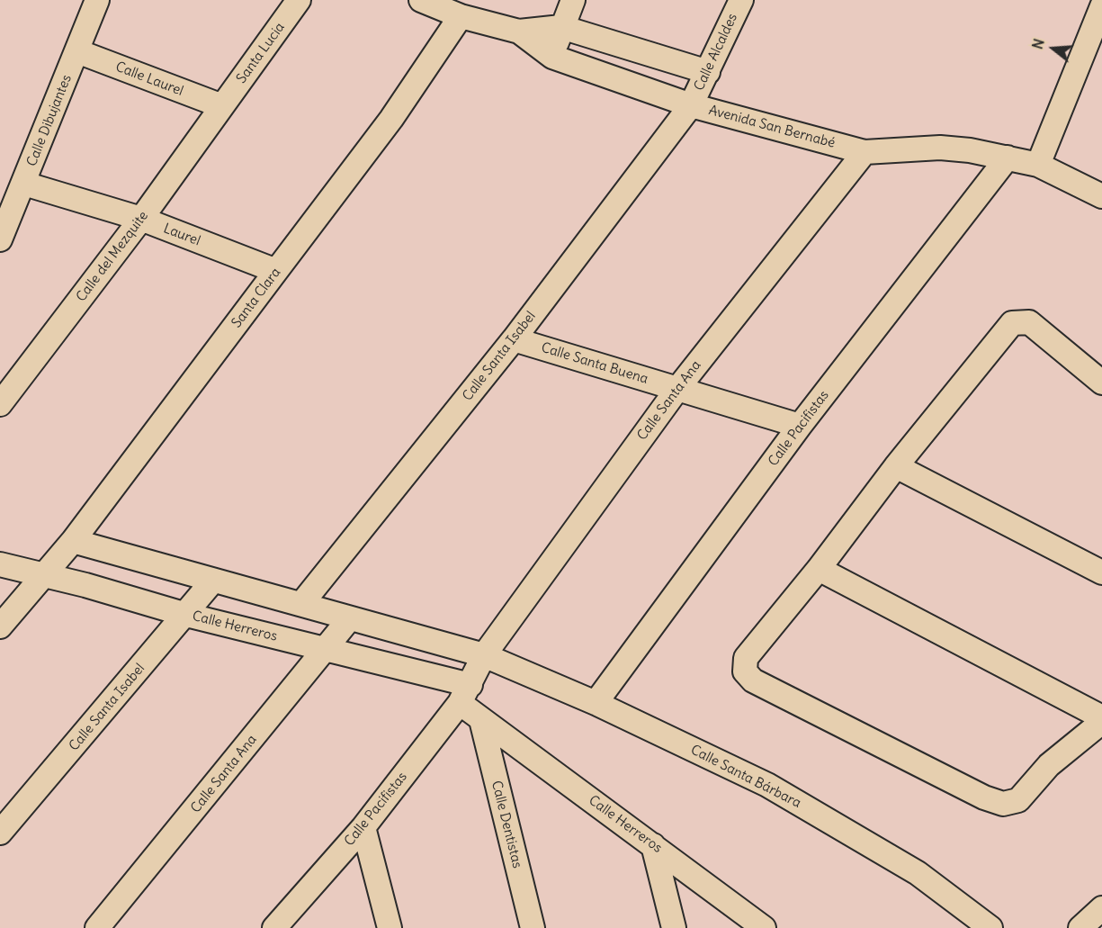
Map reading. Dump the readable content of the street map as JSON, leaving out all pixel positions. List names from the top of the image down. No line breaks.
{"streets":{"street":["Calle Alcaldes","Santa Lucia","Calle Laurel","Calle Dibujantes","Avenida San Bernabé","Laurel","Calle del Mezquite","Santa Clara","Calle Santa Isabel","Calle Santa Buena","Calle Santa Ana","Calle Pacifistas","Calle Herreros","Calle Santa Bárbara","Calle Dentistas"]},"crossings":[["Calle Alcaldes","Avenida San Bernabé"],["Calle Alcaldes","Calle Santa Isabel"],["Santa Lucia","Calle Laurel"],["Santa Lucia","Calle del Mezquite"],["Calle Laurel","Calle Dibujantes"],["Calle Laurel","Calle del Mezquite"],["Calle Dibujantes","Laurel"],["Avenida San Bernabé","Santa Clara"],["Avenida San Bernabé","Calle Santa Isabel"],["Avenida San Bernabé","Calle Santa Ana"],["Avenida San Bernabé","Calle Pacifistas"],["Laurel","Calle del Mezquite"],["Laurel","Santa Clara"],["Santa Clara","Calle Herreros"],["Calle Santa Isabel","Calle Santa Buena"],["Calle Santa Isabel","Calle Herreros"],["Calle Santa Buena","Calle Santa Ana"],["Calle Santa Buena","Calle Pacifistas"],["Calle Santa Ana","Calle Pacifistas"],["Calle Santa Ana","Calle Herreros"],["Calle Santa Ana","Calle Santa Bárbara"],["Calle Pacifistas","Calle Herreros"],["Calle Pacifistas","Calle Santa Bárbara"],["Calle Herreros","Calle Dentistas"]],"north":"left"}
